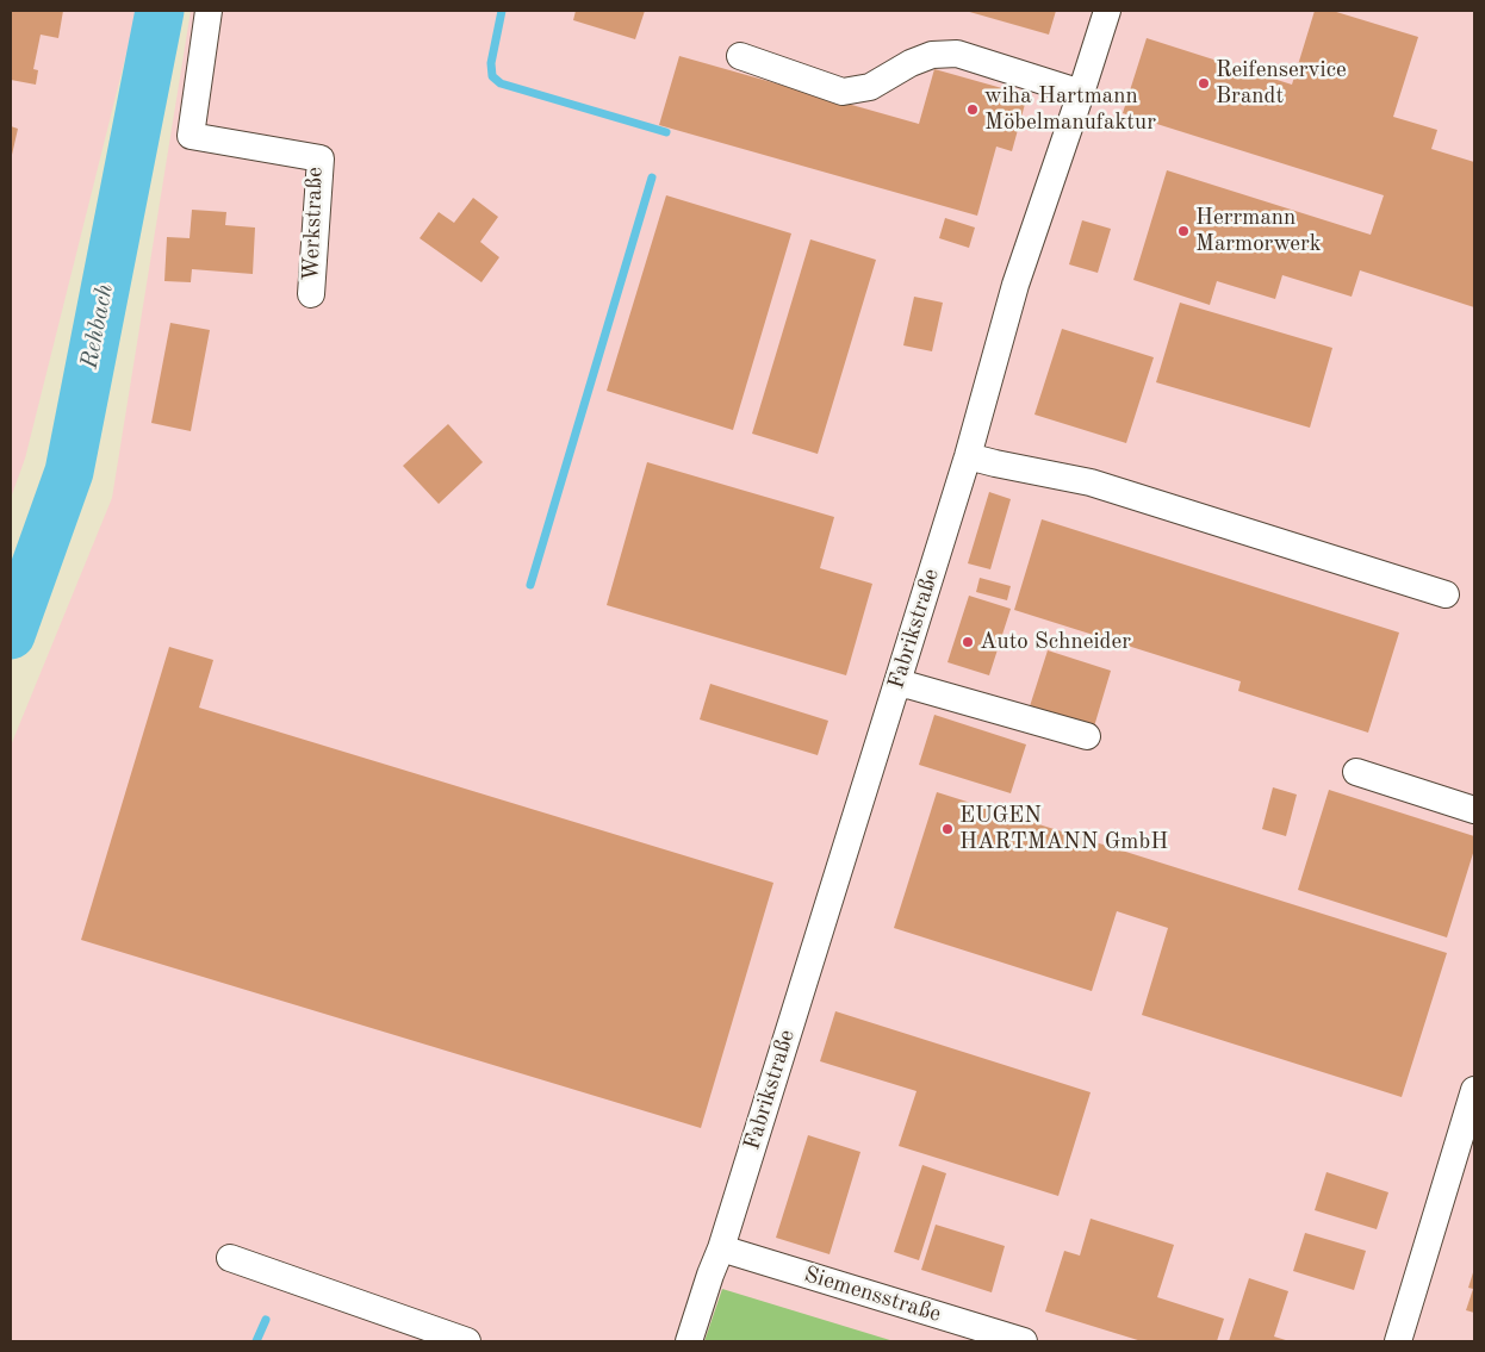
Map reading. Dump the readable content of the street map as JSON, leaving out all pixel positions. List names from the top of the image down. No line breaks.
{"streets":{"street":["Werkstraße","Fabrikstraße","Siemensstraße"]},"crossings":[["Fabrikstraße","Siemensstraße"]],"water":["Rehbach"],"places":["Reifenservice Brandt","wiha Hartmann Möbelmanufaktur","Herrmann Marmorwerk","Auto Schneider","EUGEN HARTMANN GmbH"]}
